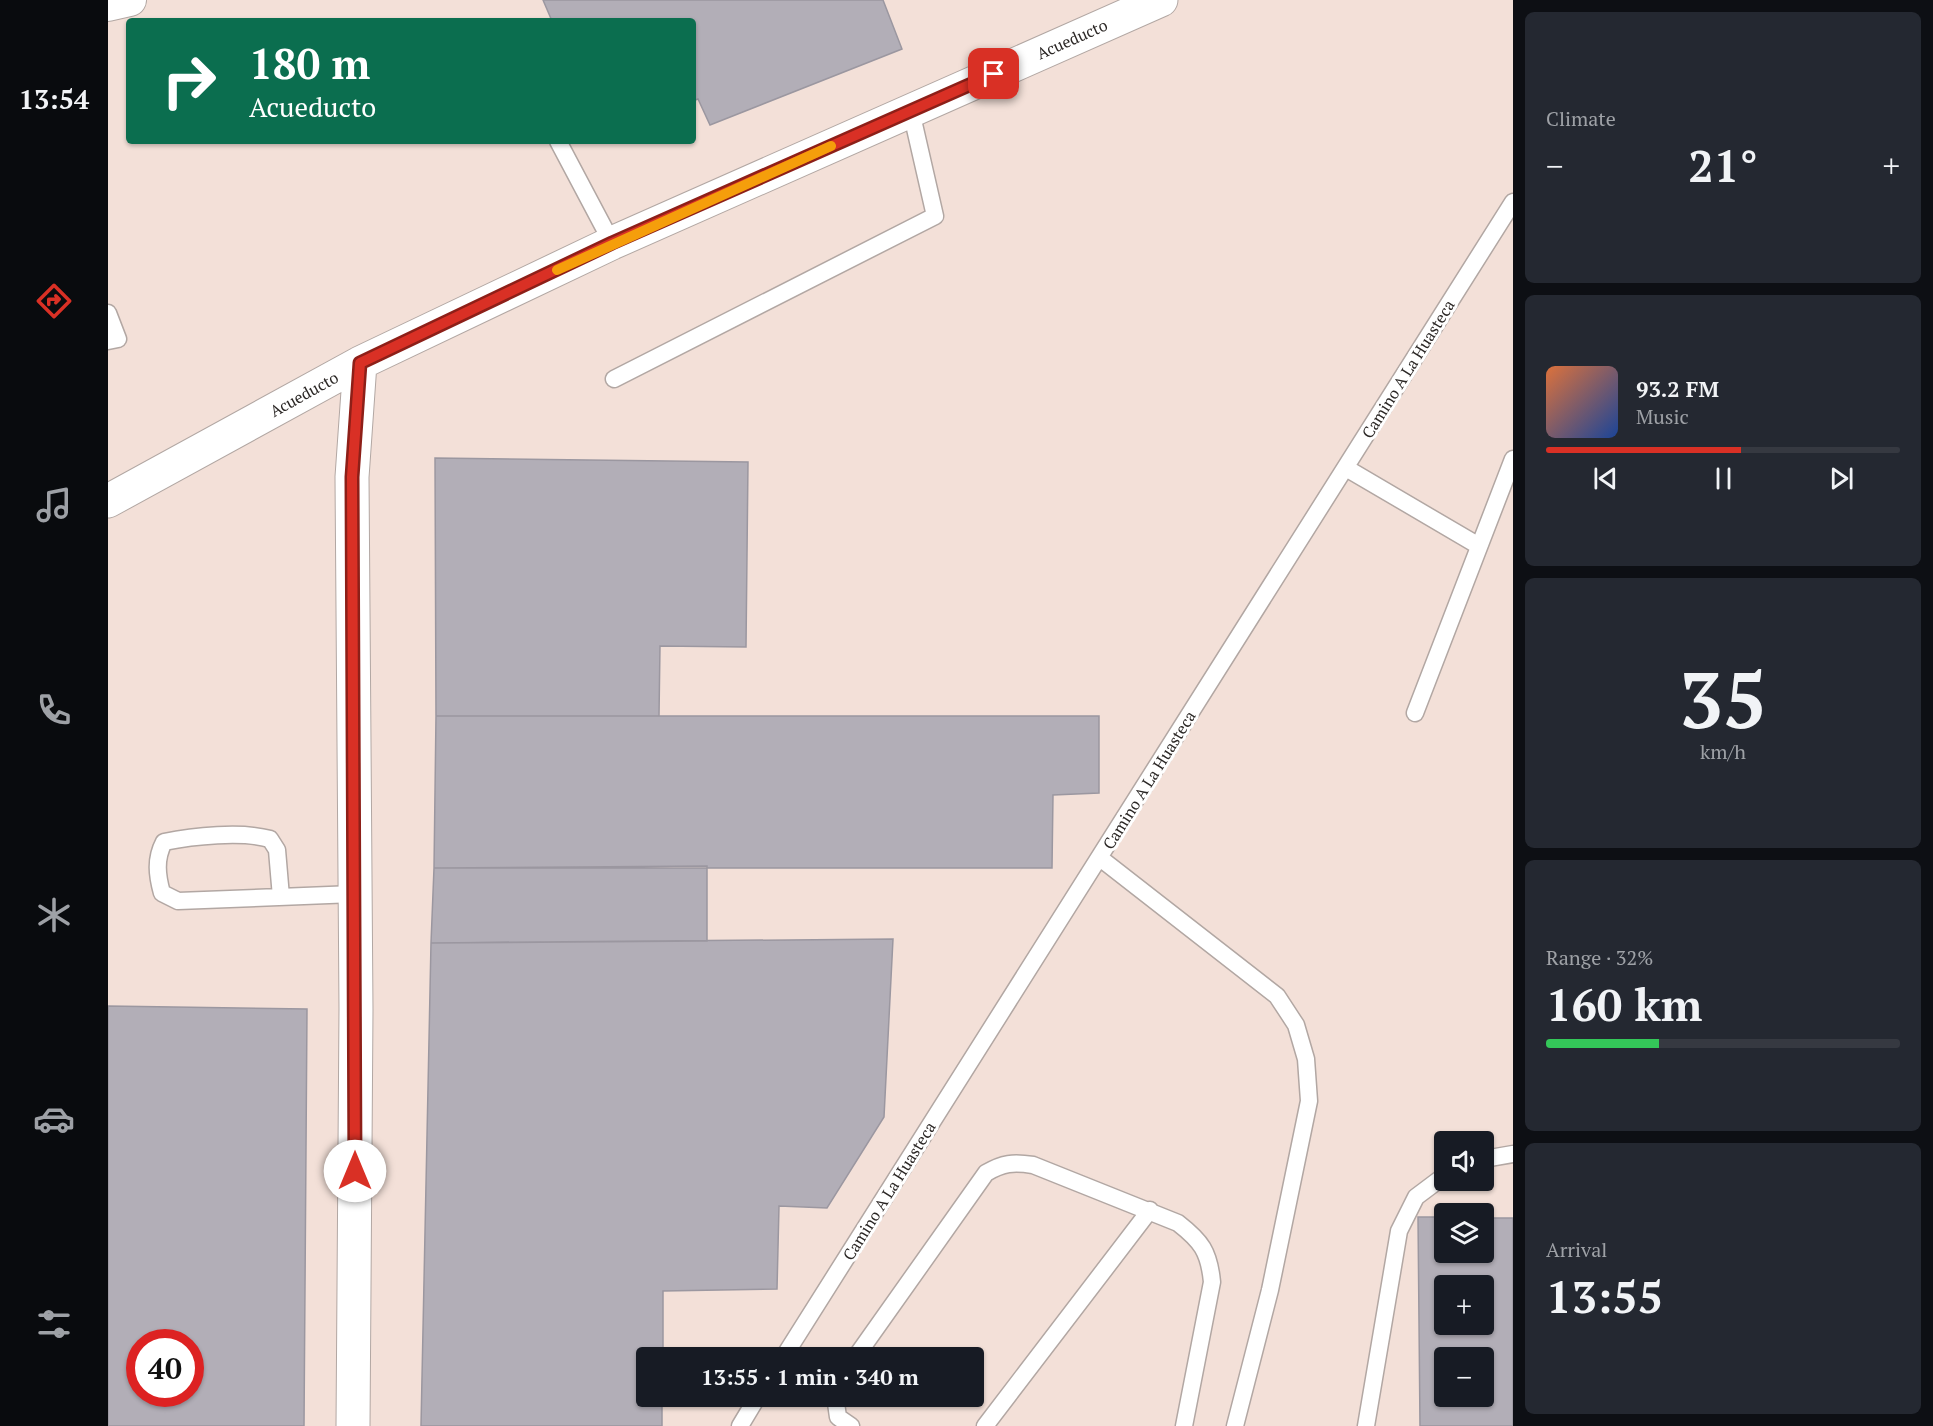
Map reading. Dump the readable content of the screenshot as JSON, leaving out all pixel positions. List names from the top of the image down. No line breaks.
{"streets":{"street":["Acueducto"],"lane":["Camino A La Huasteca"]},"page":{"tabs":"13:54","tile":["Climate",["35","km/h"],["Range · 32%","160 km"],["Arrival","13:55"]],"turn":["180 m","Acueducto"],"heat":["−","21°","+"],"song":["93.2 FM","Music"],"map_buttons":["+","−"],"limit":"40","trip":"13:55 · 1 min · 340 m"}}
